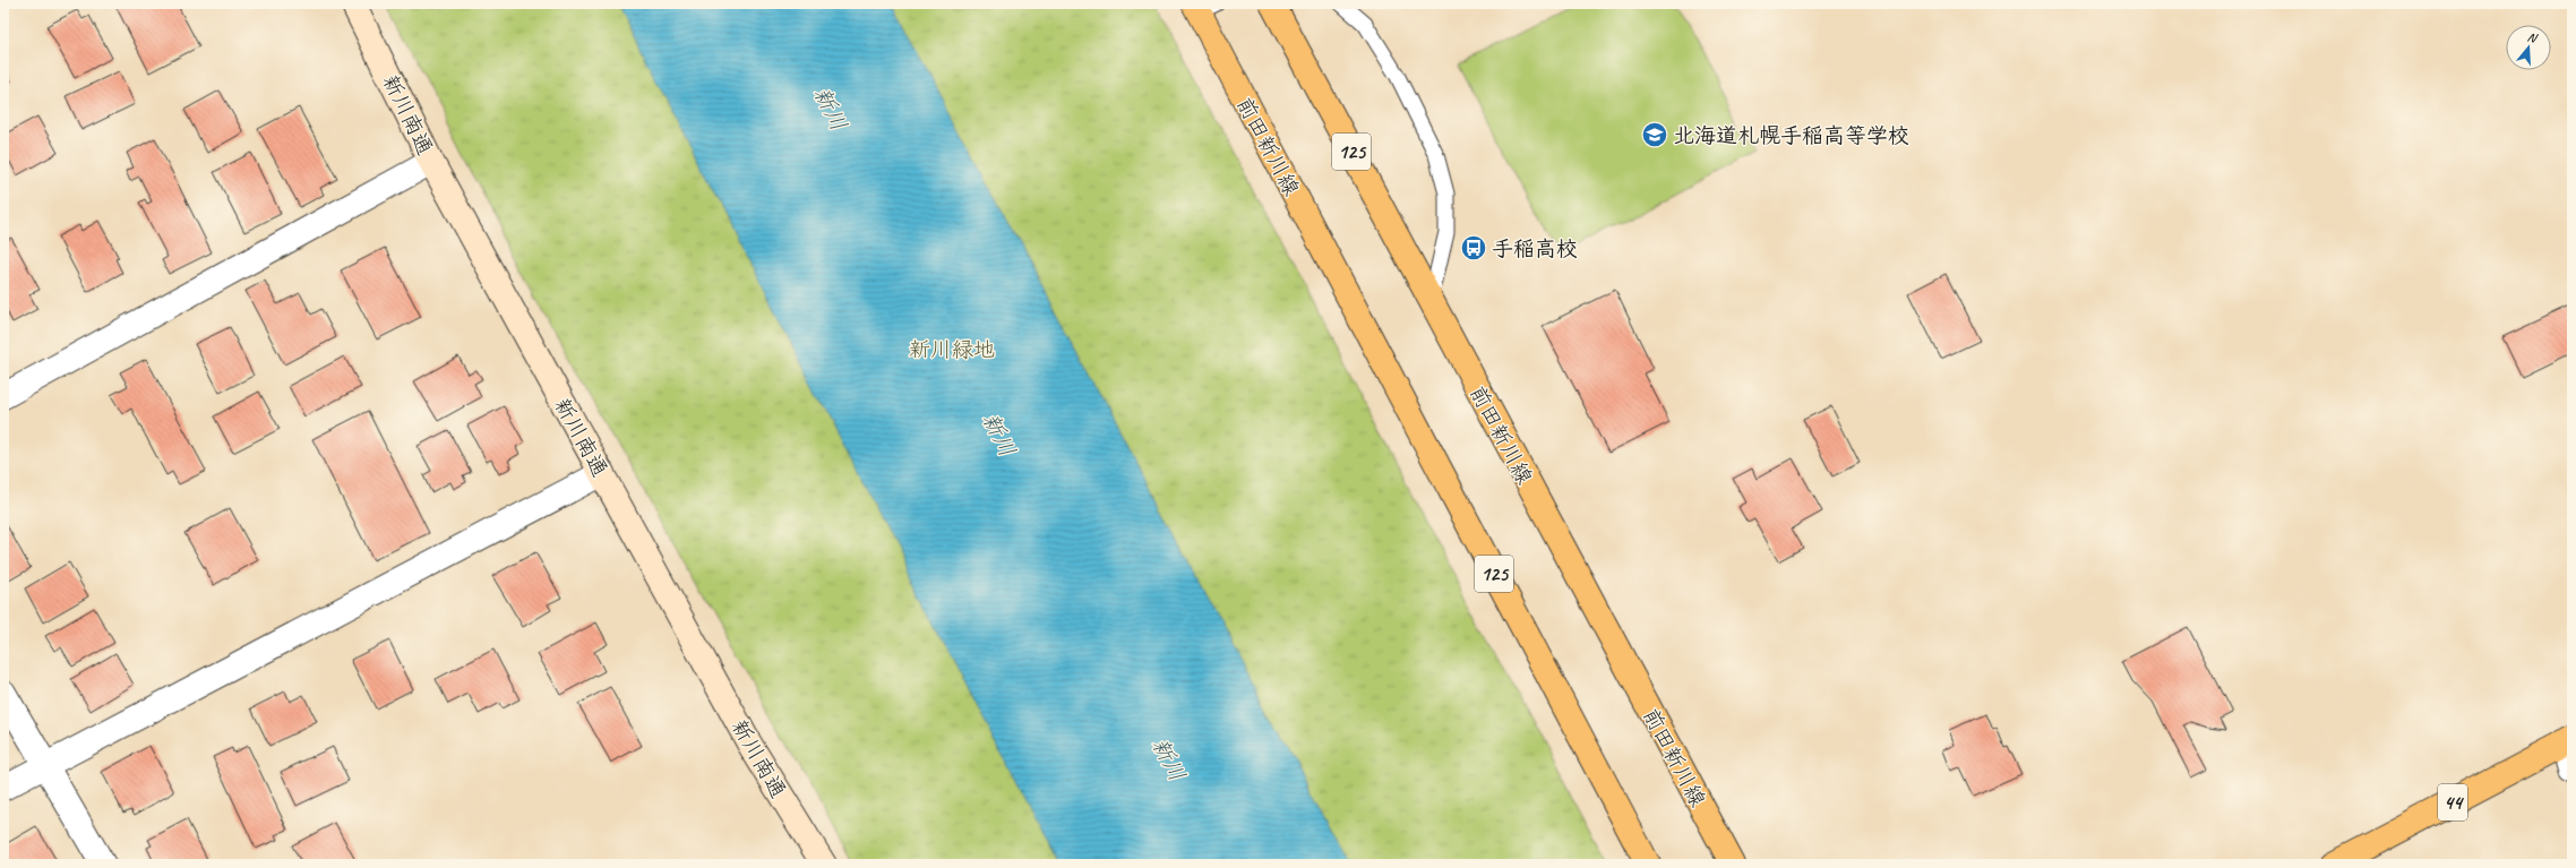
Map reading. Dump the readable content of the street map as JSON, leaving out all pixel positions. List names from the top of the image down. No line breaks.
{"streets":{"main road":["前田新川線","125","44"],"street":["新川南通"]},"water":["新川"],"parks":["新川緑地"],"places":{"school or university":["北海道札幌手稲高等学校"],"bus stop":["手稲高校"]},"north":"top"}
